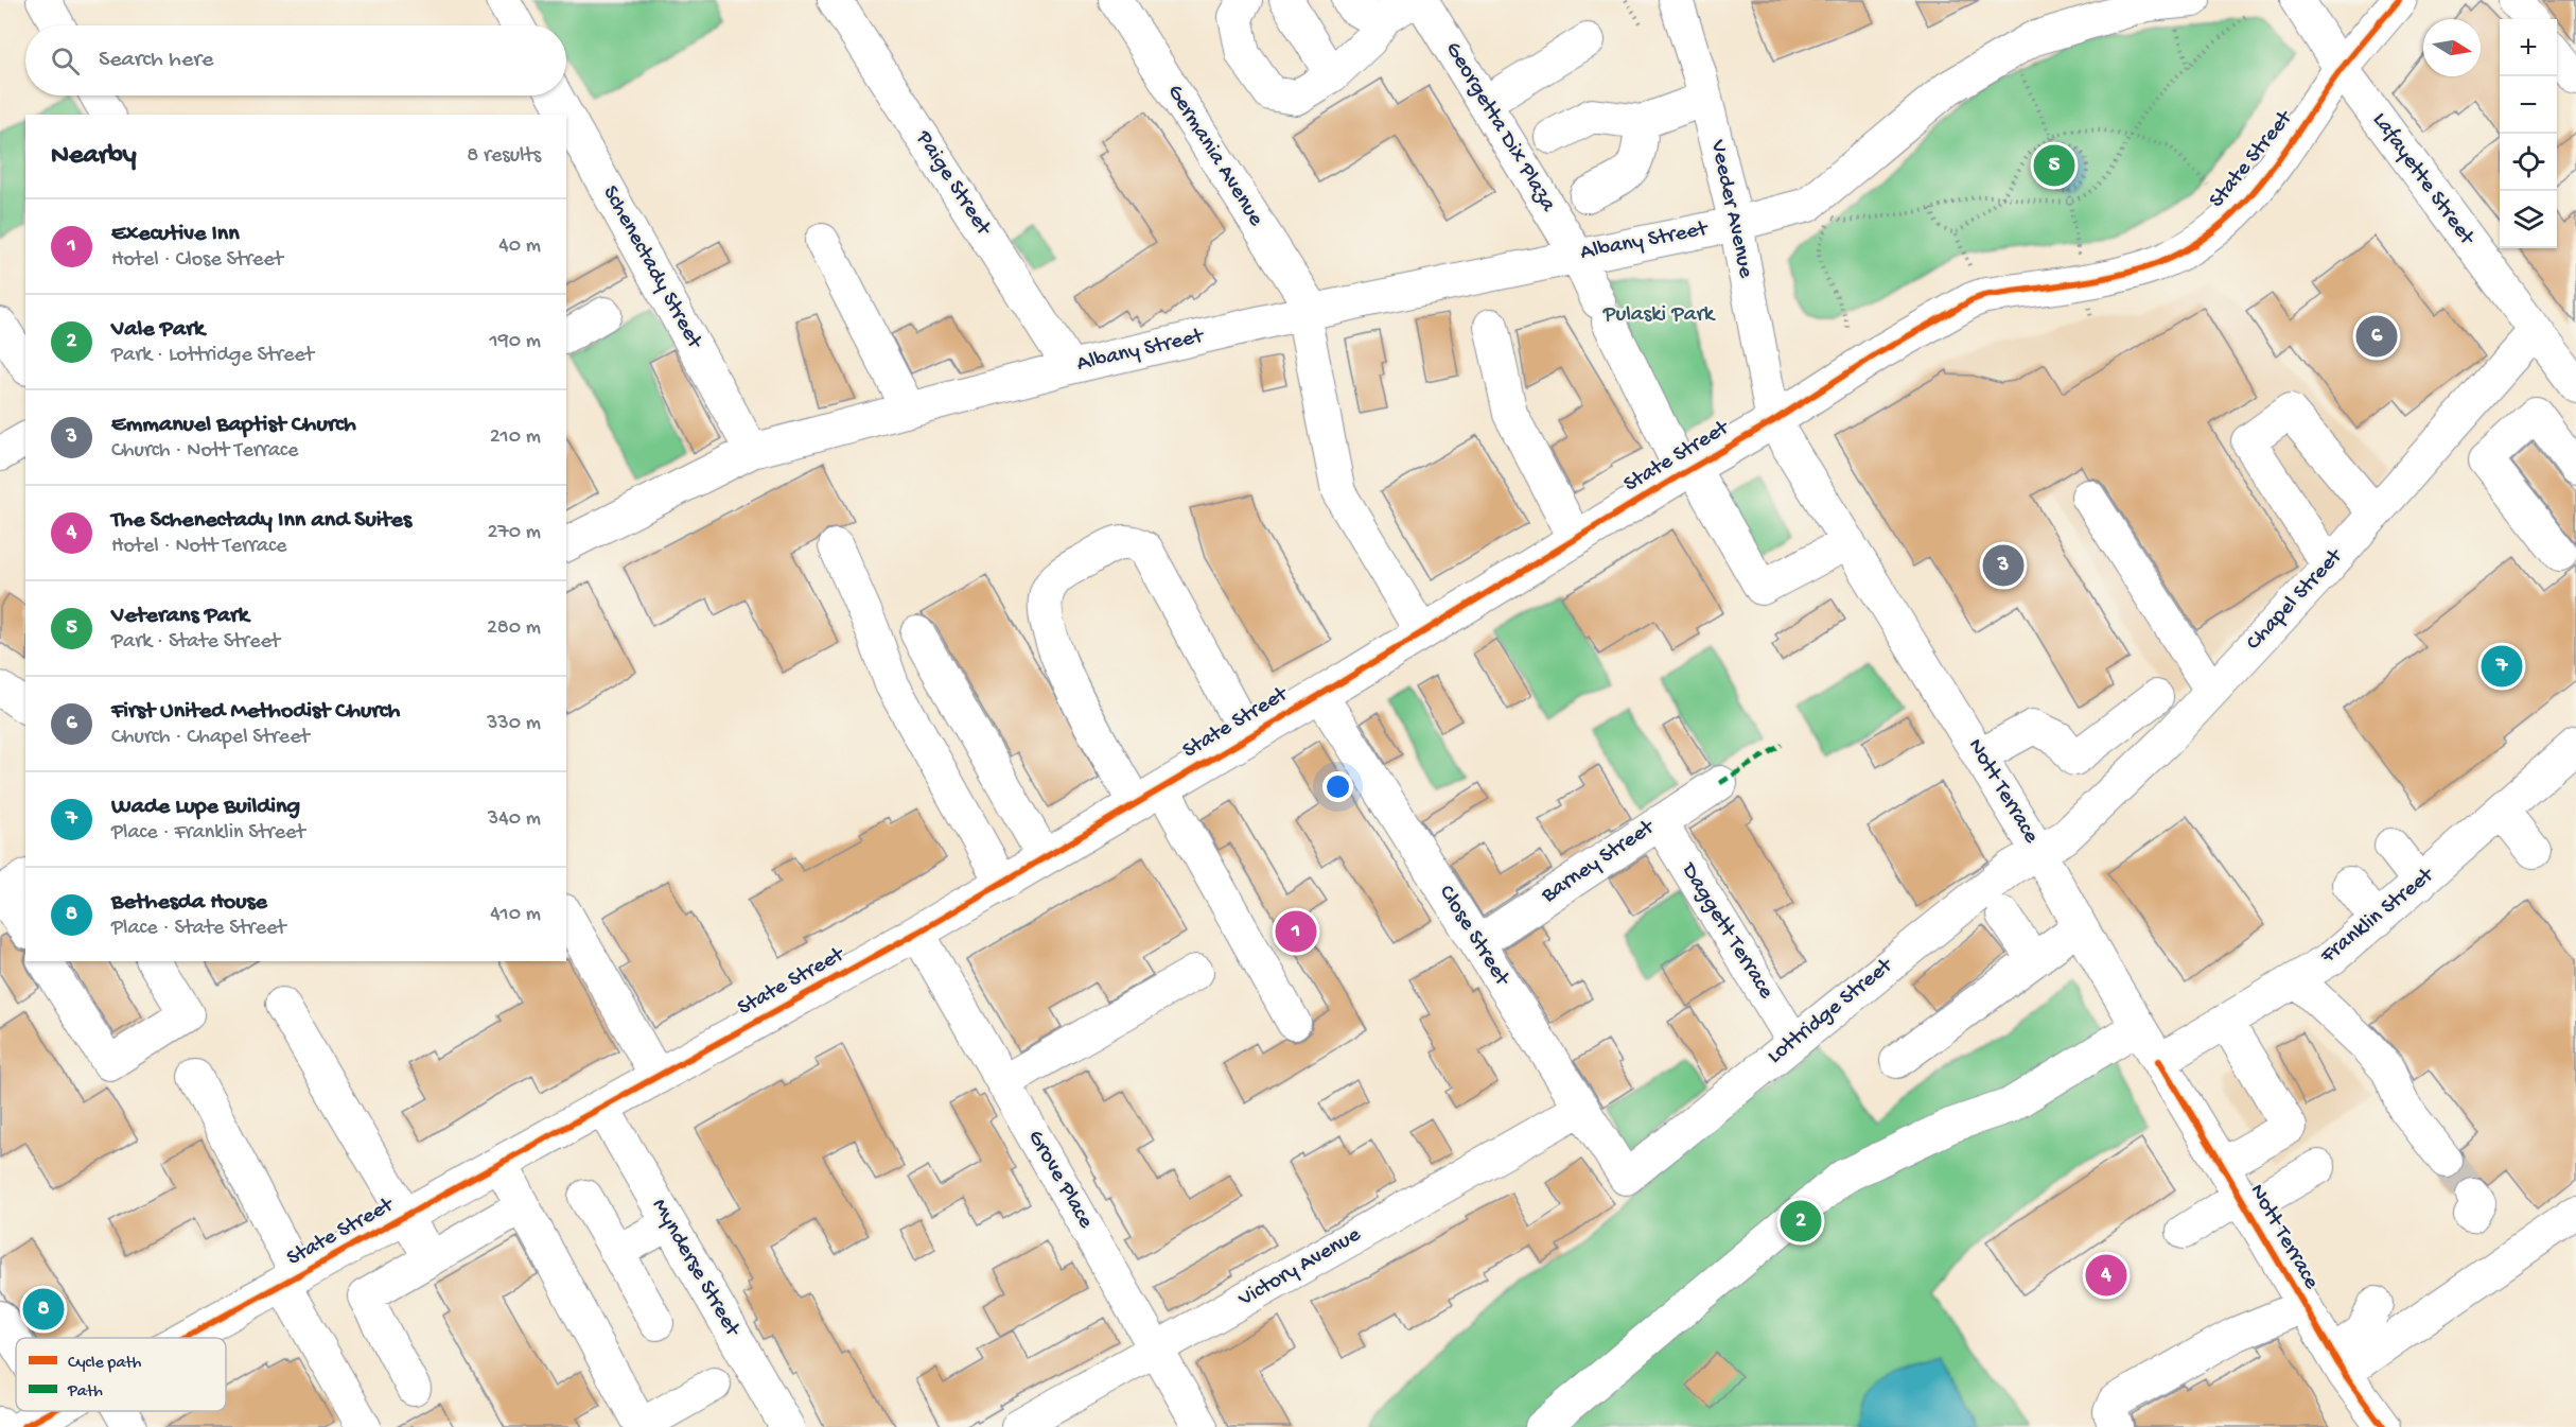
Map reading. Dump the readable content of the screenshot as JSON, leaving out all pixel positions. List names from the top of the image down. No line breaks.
{"streets":{"main road":["State Street"],"street":["Georgetta Dix Plaza","Germania Avenue","Lafayette Street","Paige Street","Veeder Avenue","Albany Street","Schenectady Street","Chapel Street","Nott Terrace","Barney Street","Franklin Street","Daggett Terrace","Close Street","Lottridge Street","Grove Place","Mynderse Street","Victory Avenue"]},"crossings":[["Georgetta Dix Plaza","State Street"],["Georgetta Dix Plaza","Albany Street"],["Georgetta Dix Plaza","Nott Terrace"],["Germania Avenue","Albany Street"],["State Street","Lafayette Street"],["State Street","Veeder Avenue"],["State Street","Nott Terrace"],["State Street","Close Street"],["State Street","Grove Place"],["State Street","Mynderse Street"],["Lafayette Street","Chapel Street"],["Paige Street","Albany Street"],["Veeder Avenue","Albany Street"],["Veeder Avenue","Nott Terrace"],["Albany Street","Schenectady Street"],["Chapel Street","Nott Terrace"],["Chapel Street","Lottridge Street"],["Nott Terrace","Franklin Street"],["Nott Terrace","Lottridge Street"],["Barney Street","Daggett Terrace"],["Barney Street","Close Street"],["Daggett Terrace","Lottridge Street"],["Close Street","Lottridge Street"],["Close Street","Victory Avenue"],["Grove Place","Victory Avenue"]],"parks":["Pulaski Park"],"legend":["Cycle path","Path"],"north":"right","page":{"map_buttons":["+","−"],"search":"Search here","heading":["Nearby","8 results"],"pins":["5","6","3","7","1","2","4","8"],"list":[{"mark":"1","name":"Executive Inn","note":"Hotel · Close Street","value":"40 m"},{"mark":"2","name":"Vale Park","note":"Park · Lottridge Street","value":"190 m"},{"mark":"3","name":"Emmanuel Baptist Church","note":"Church · Nott Terrace","value":"210 m"},{"mark":"4","name":"The Schenectady Inn and Suites","note":"Hotel · Nott Terrace","value":"270 m"},{"mark":"5","name":"Veterans Park","note":"Park · State Street","value":"280 m"},{"mark":"6","name":"First United Methodist Church","note":"Church · Chapel Street","value":"330 m"},{"mark":"7","name":"Wade Lupe Building","note":"Place · Franklin Street","value":"340 m"},{"mark":"8","name":"Bethesda House","note":"Place · State Street","value":"410 m"}]}}
